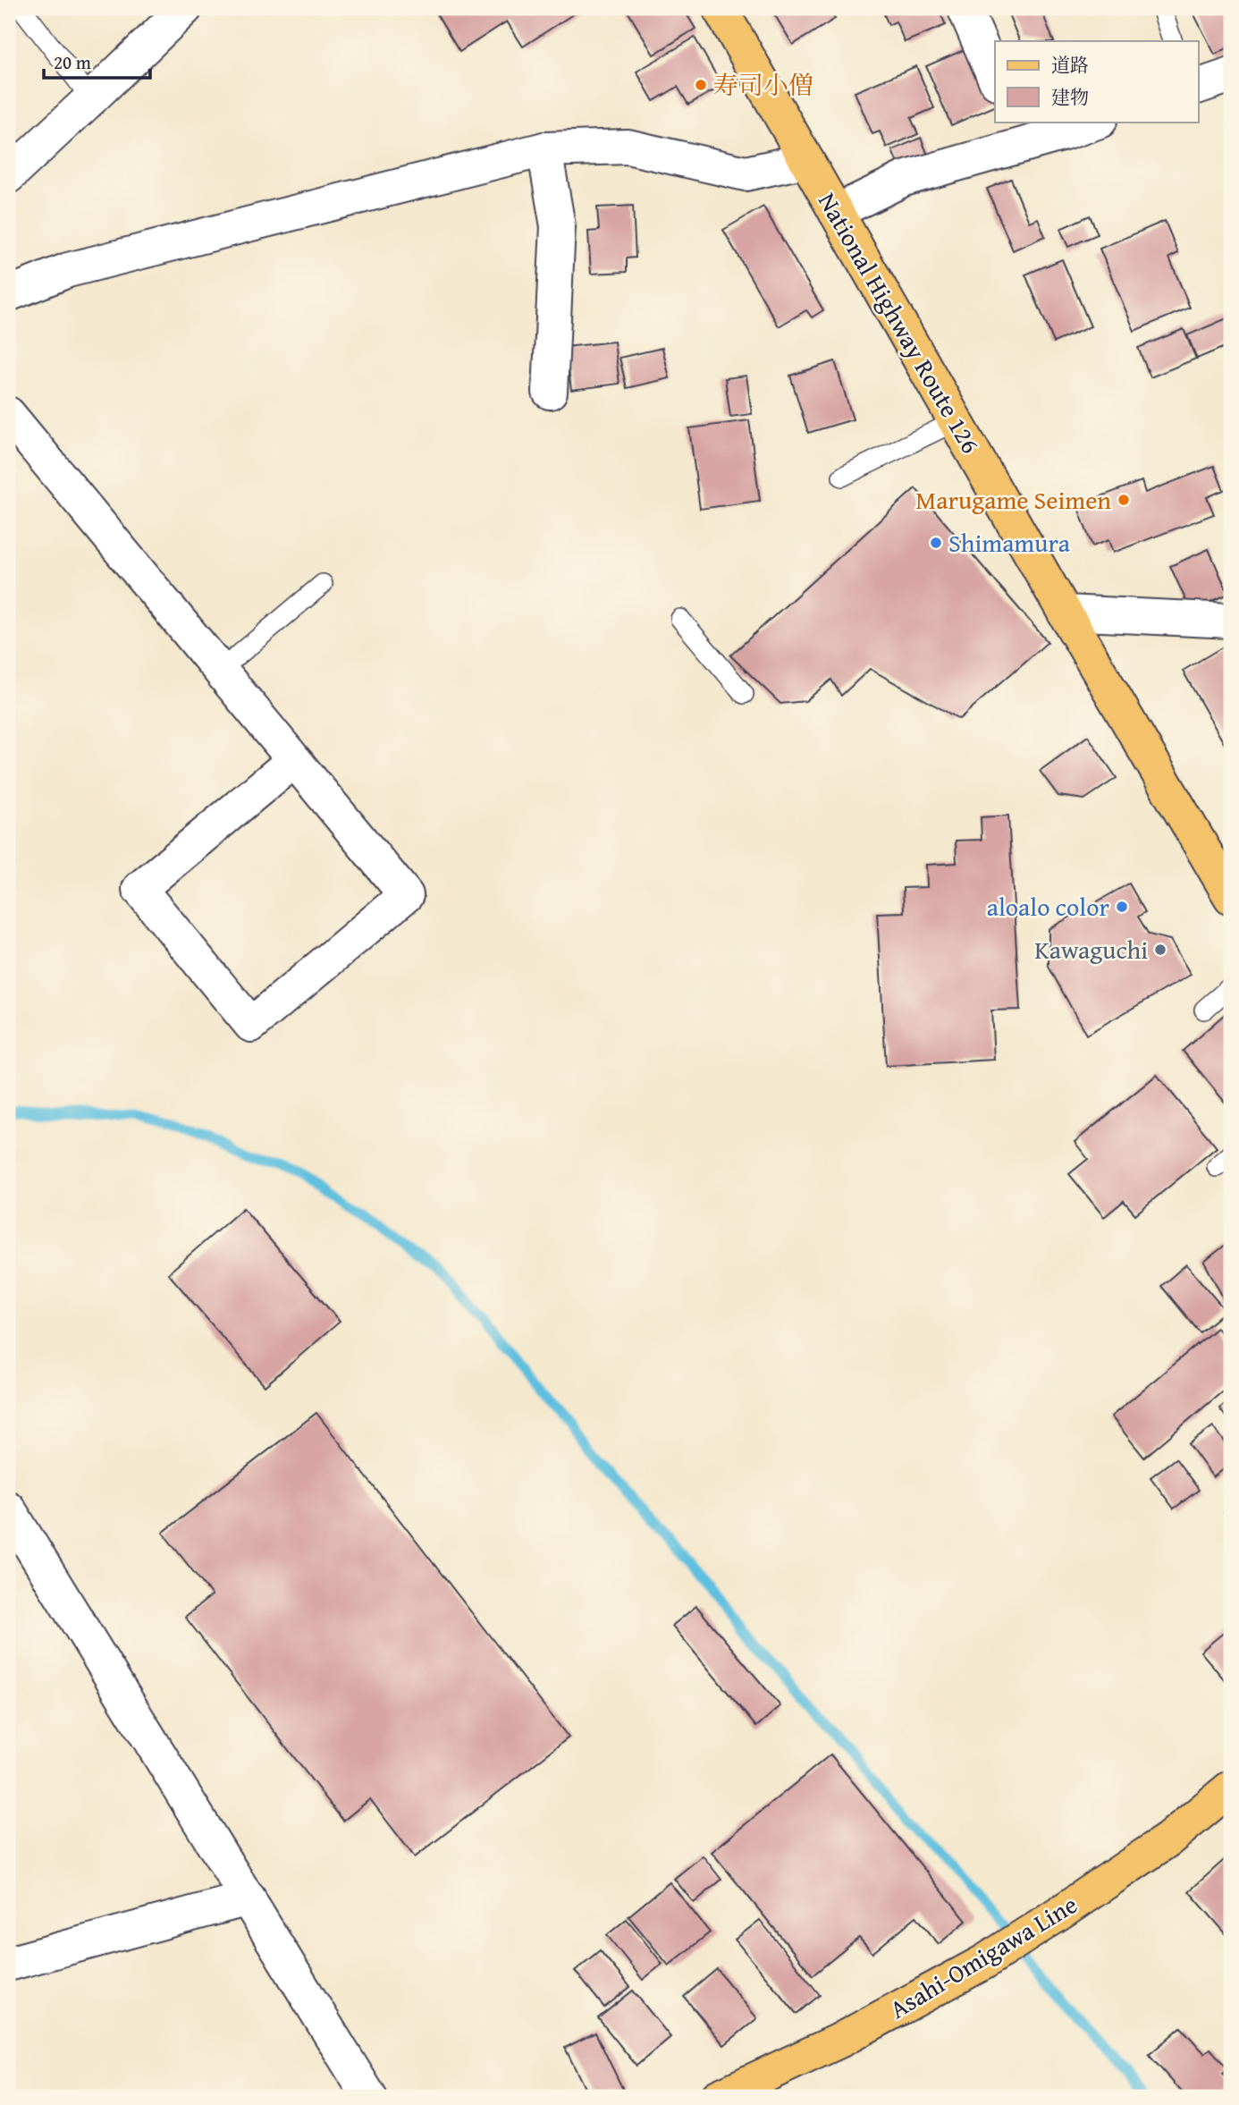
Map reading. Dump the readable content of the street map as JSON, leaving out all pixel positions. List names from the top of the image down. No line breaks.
{"streets":{"main road":["National Highway Route 126","Asahi-Omigawa Line"]},"places":["寿司小僧","Marugame Seimen","Shimamura","aloalo color","Kawaguchi"],"legend":["道路","建物"],"scale_bar":"20 m"}
